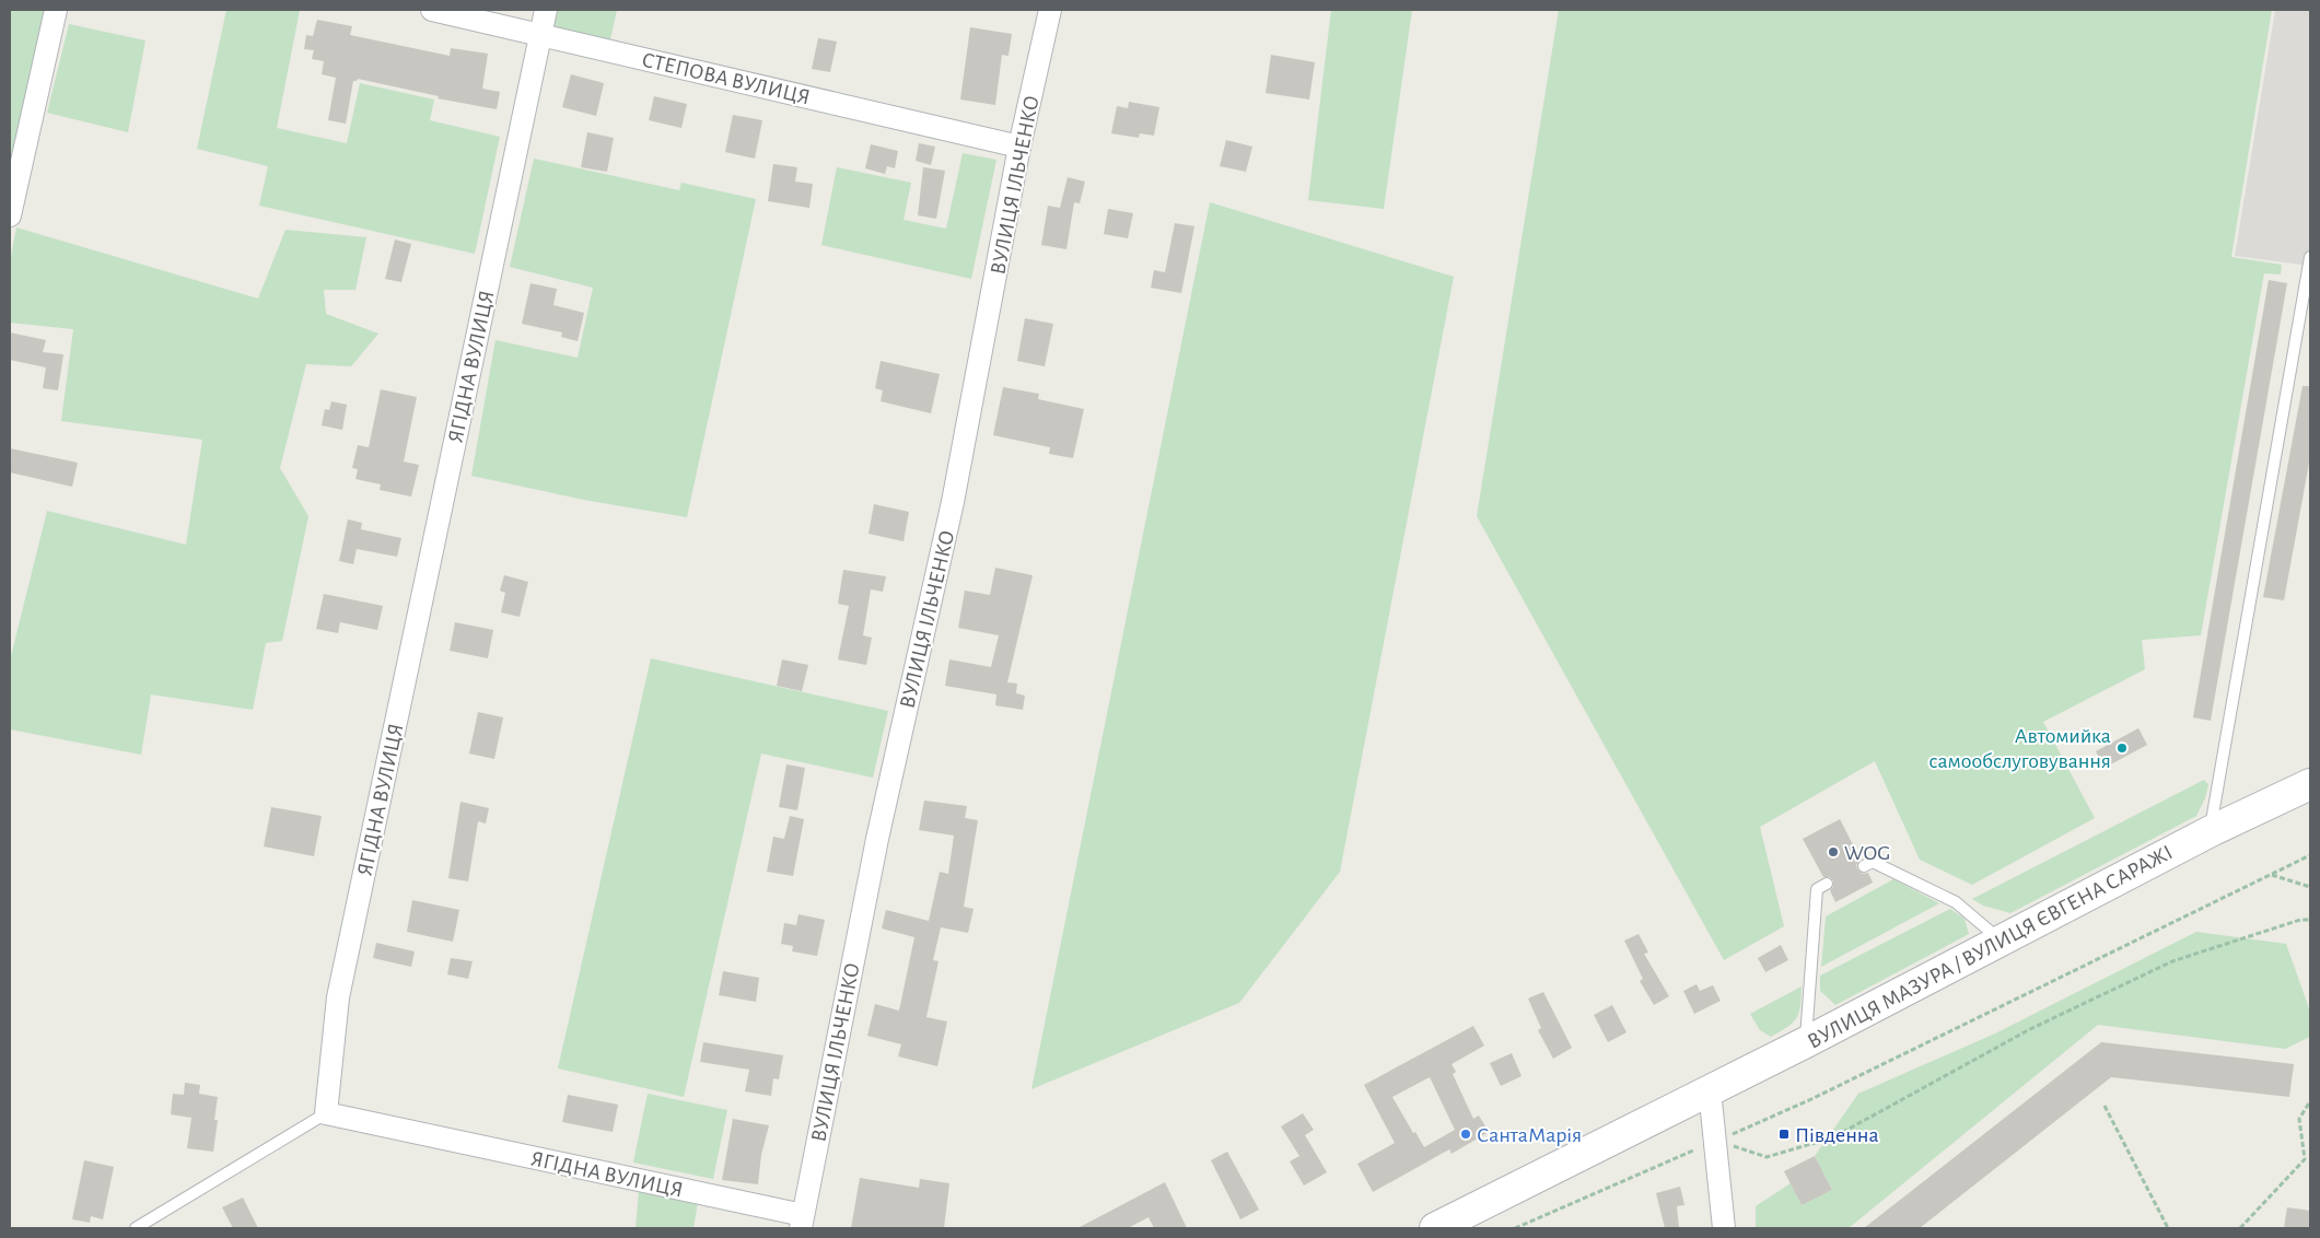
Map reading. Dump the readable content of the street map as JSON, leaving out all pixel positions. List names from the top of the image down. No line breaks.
{"streets":{"main road":["ВУЛИЦЯ МАЗУРА / ВУЛИЦЯ ЄВГЕНА САРАЖІ"],"street":["СТЕПОВА ВУЛИЦЯ","ВУЛИЦЯ ІЛЬЧЕНКО","ЯГІДНА ВУЛИЦЯ"]},"crossings":[["СТЕПОВА ВУЛИЦЯ","ВУЛИЦЯ ІЛЬЧЕНКО"],["СТЕПОВА ВУЛИЦЯ","ЯГІДНА ВУЛИЦЯ"],["ВУЛИЦЯ ІЛЬЧЕНКО","ЯГІДНА ВУЛИЦЯ"]],"places":{"other":["Автомийка самообслуговування","WOG","СантаМарія"],"transit":["Південна"]}}
